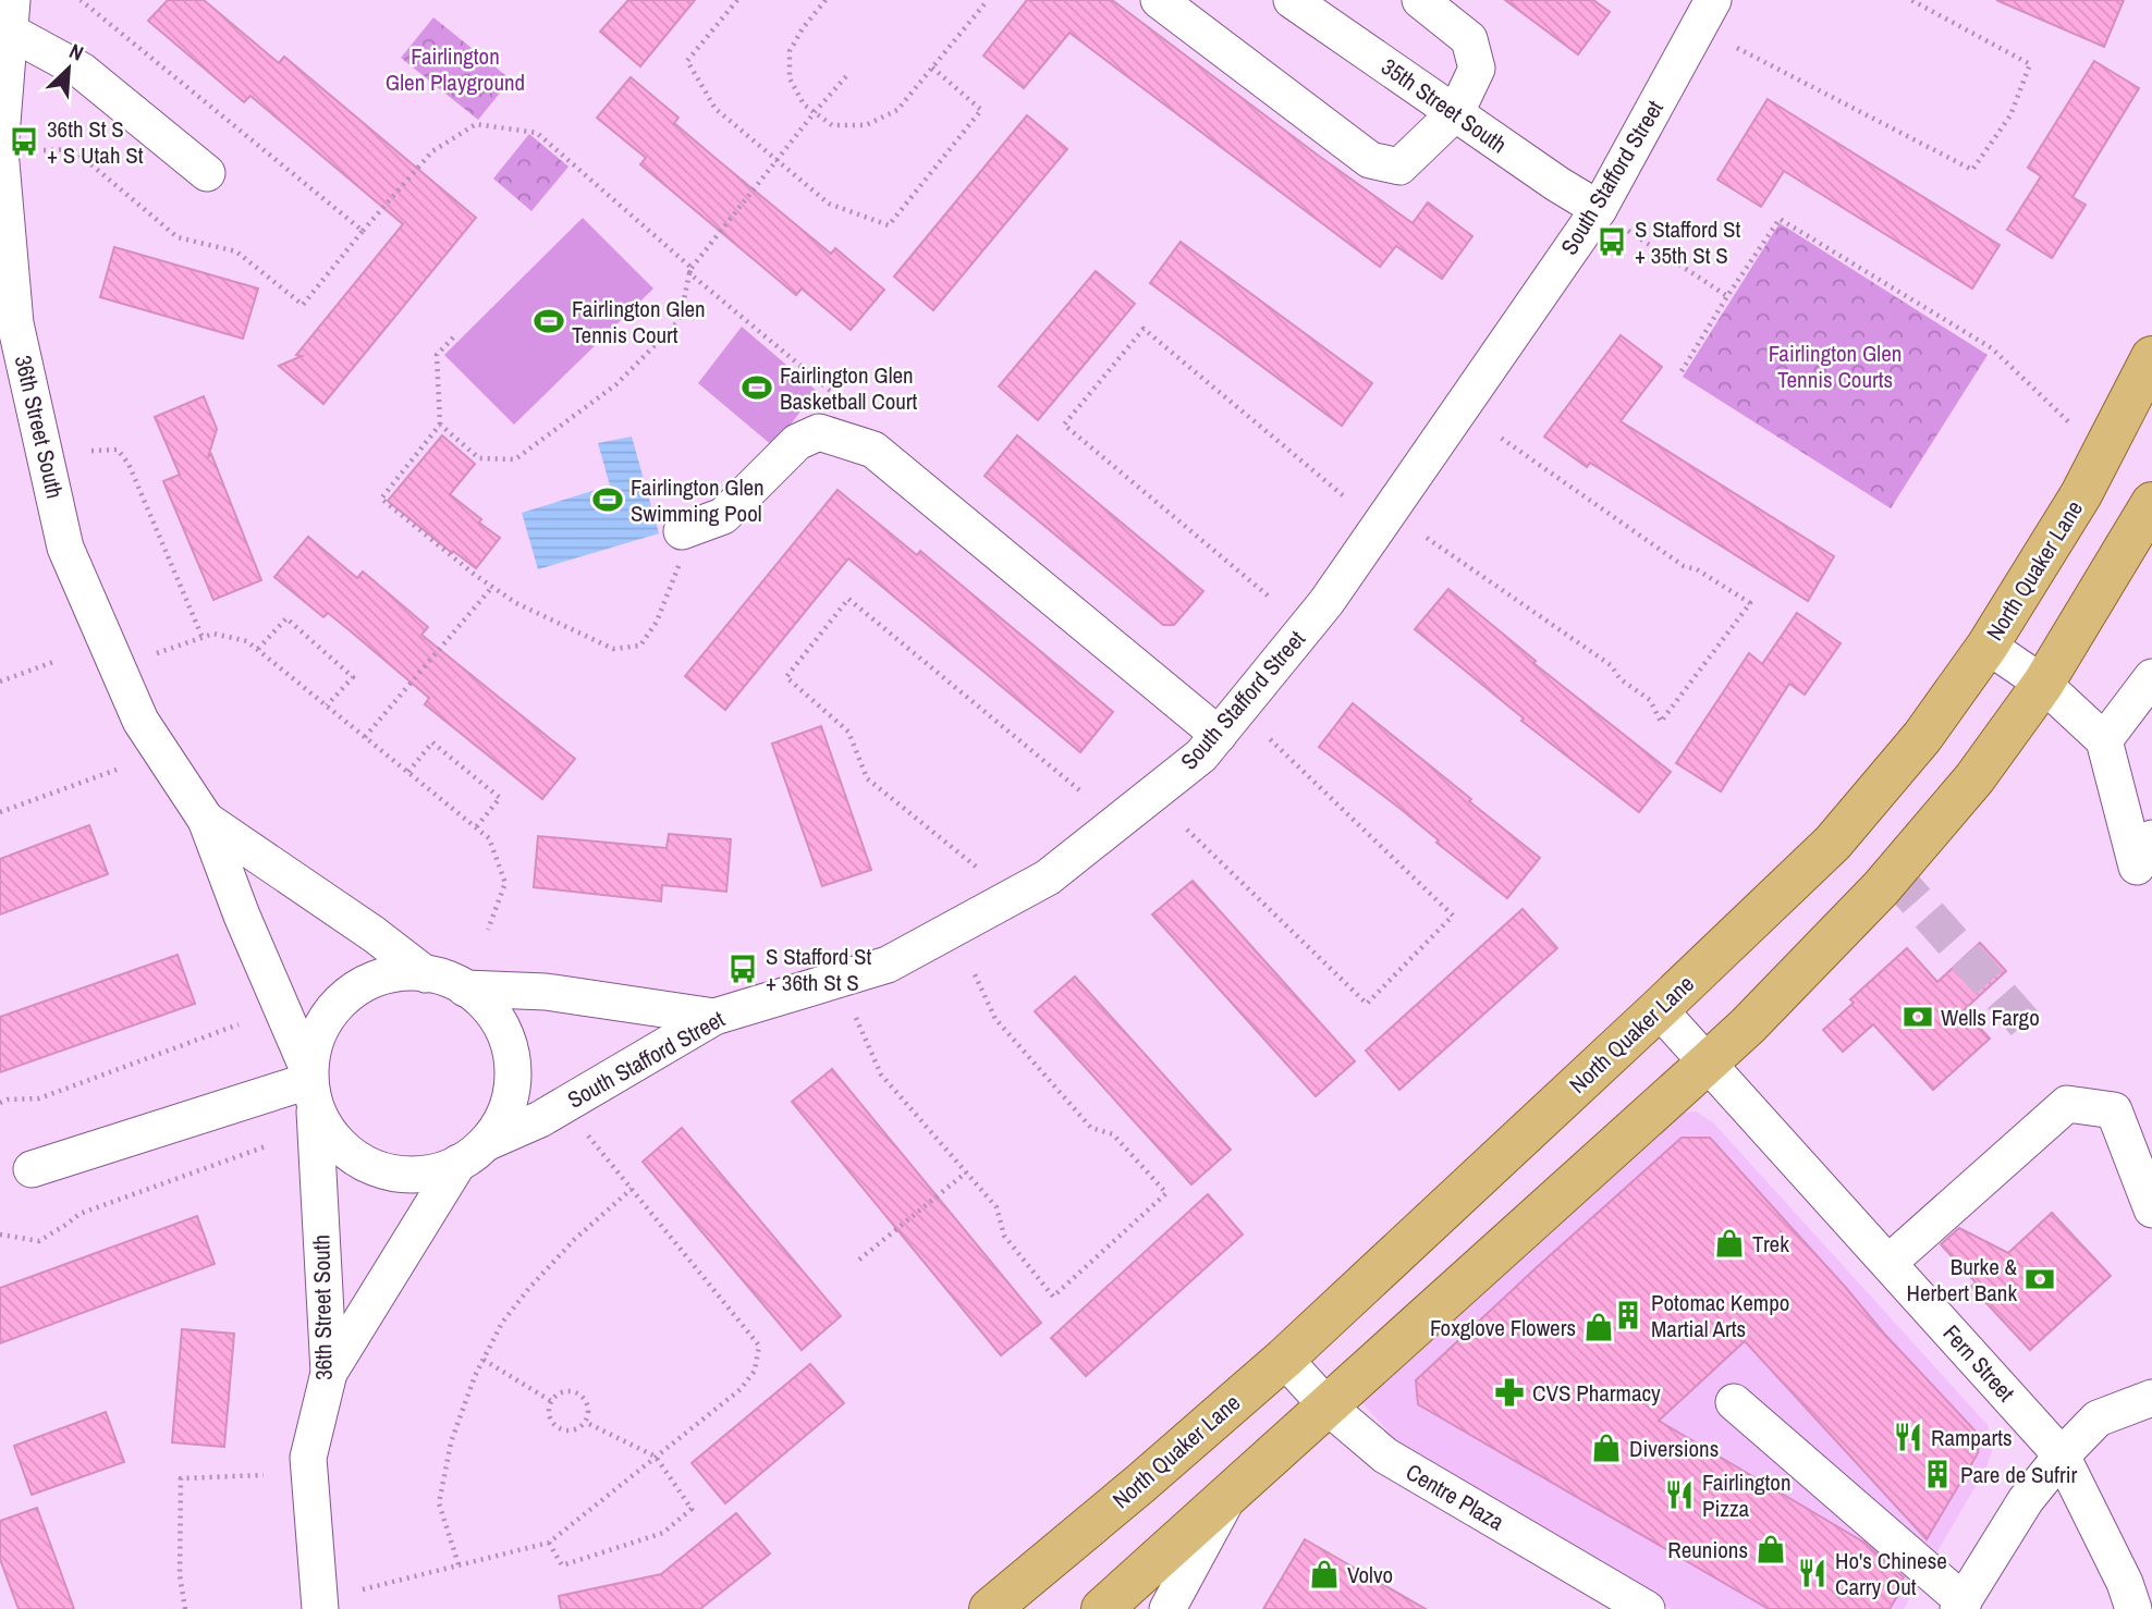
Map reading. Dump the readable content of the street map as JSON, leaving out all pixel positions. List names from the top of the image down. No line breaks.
{"streets":{"main road":["North Quaker Lane"],"street":["35th Street South","South Stafford Street","36th Street South","Fern Street","Centre Plaza"]},"crossings":[["35th Street South","South Stafford Street"],["South Stafford Street","36th Street South"],["North Quaker Lane","Fern Street"],["North Quaker Lane","Centre Plaza"]],"parks":["Fairlington Glen Playground","Fairlington Glen Tennis Courts"],"places":{"bus stop":["36th St S + S Utah St","S Stafford St + 35th St S","S Stafford St + 36th St S"],"sports":["Fairlington Glen Tennis Court","Fairlington Glen Basketball Court","Fairlington Glen Swimming Pool"],"bank":["Wells Fargo","Burke & Herbert Bank"],"shop":["Trek","Foxglove Flowers","Diversions","Reunions","Volvo"],"building":["Potomac Kempo Martial Arts","Pare de Sufrir"],"pharmacy":["CVS Pharmacy"],"restaurant":["Ramparts","Fairlington Pizza","Ho's Chinese Carry Out"]},"north":"top right"}
